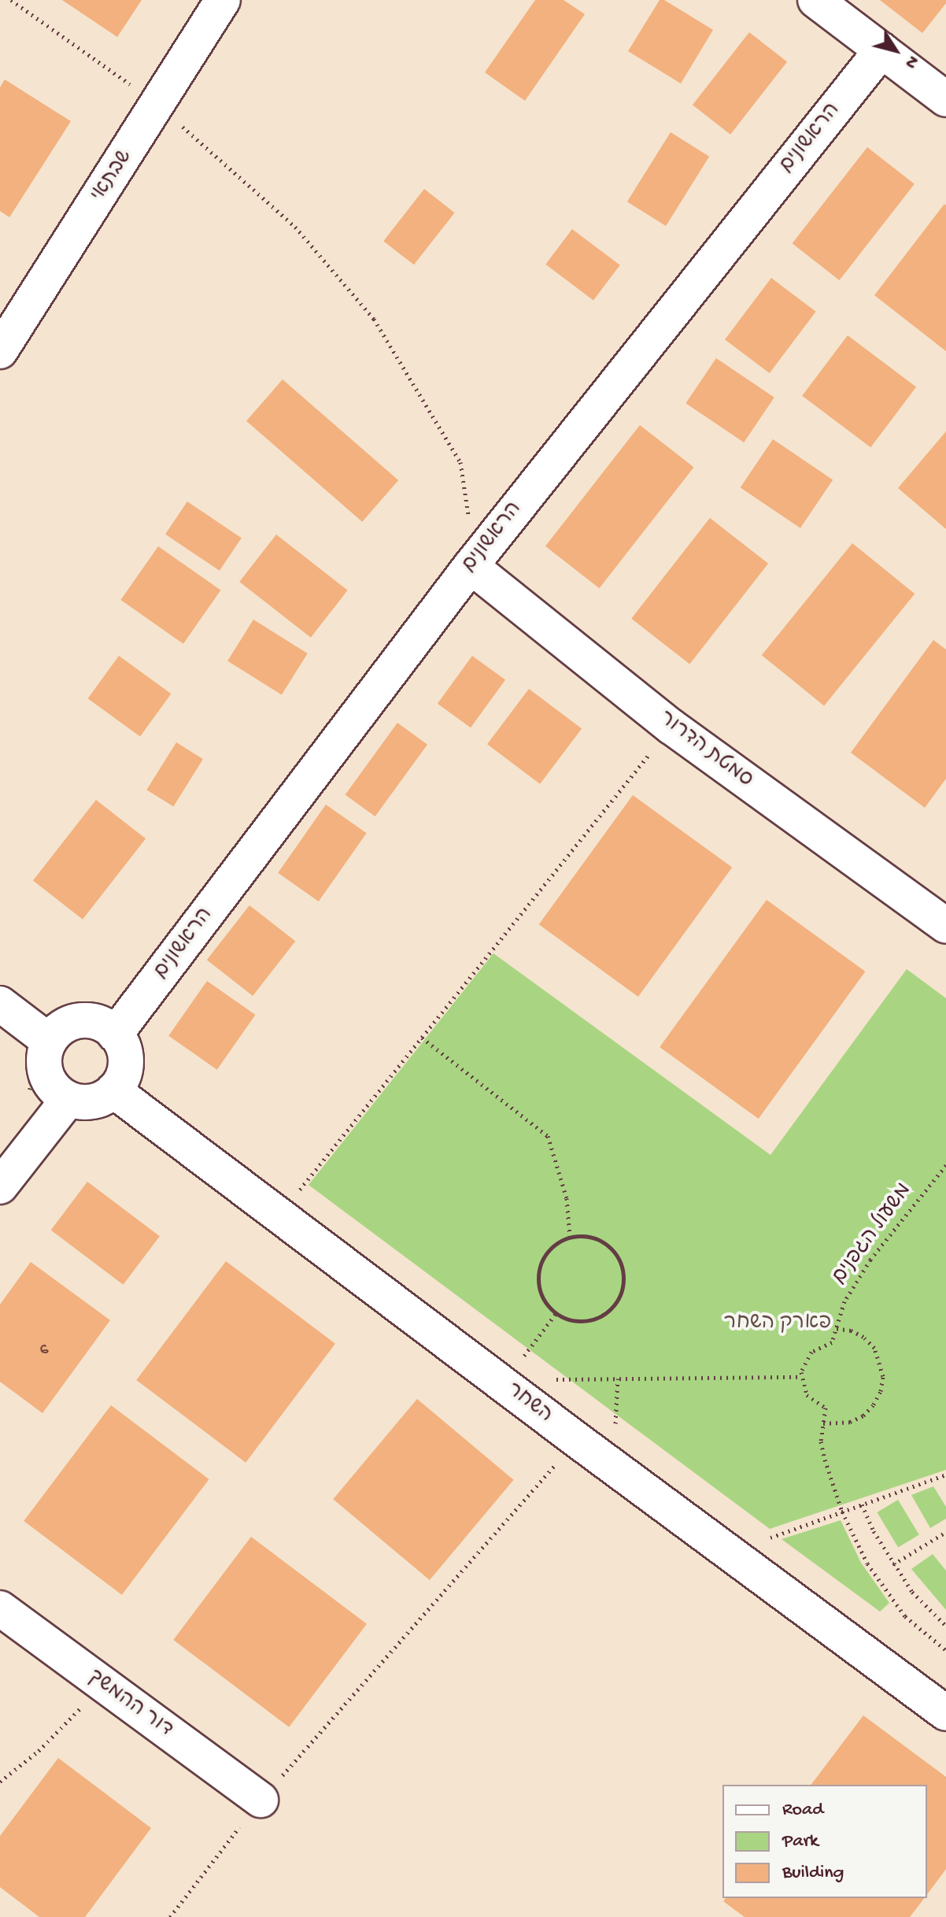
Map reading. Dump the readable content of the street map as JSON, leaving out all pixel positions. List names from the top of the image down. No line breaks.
{"streets":{"street":["הראשונים","שבתאי","סמטת הדרור","השחר","דור ההמשך"],"path":["משעול הגפנים"]},"crossings":[["הראשונים","סמטת הדרור"],["הראשונים","השחר"]],"parks":["פארק השחר"],"house_numbers":["6"],"legend":["Road","Park","Building"],"north":"bottom right"}
